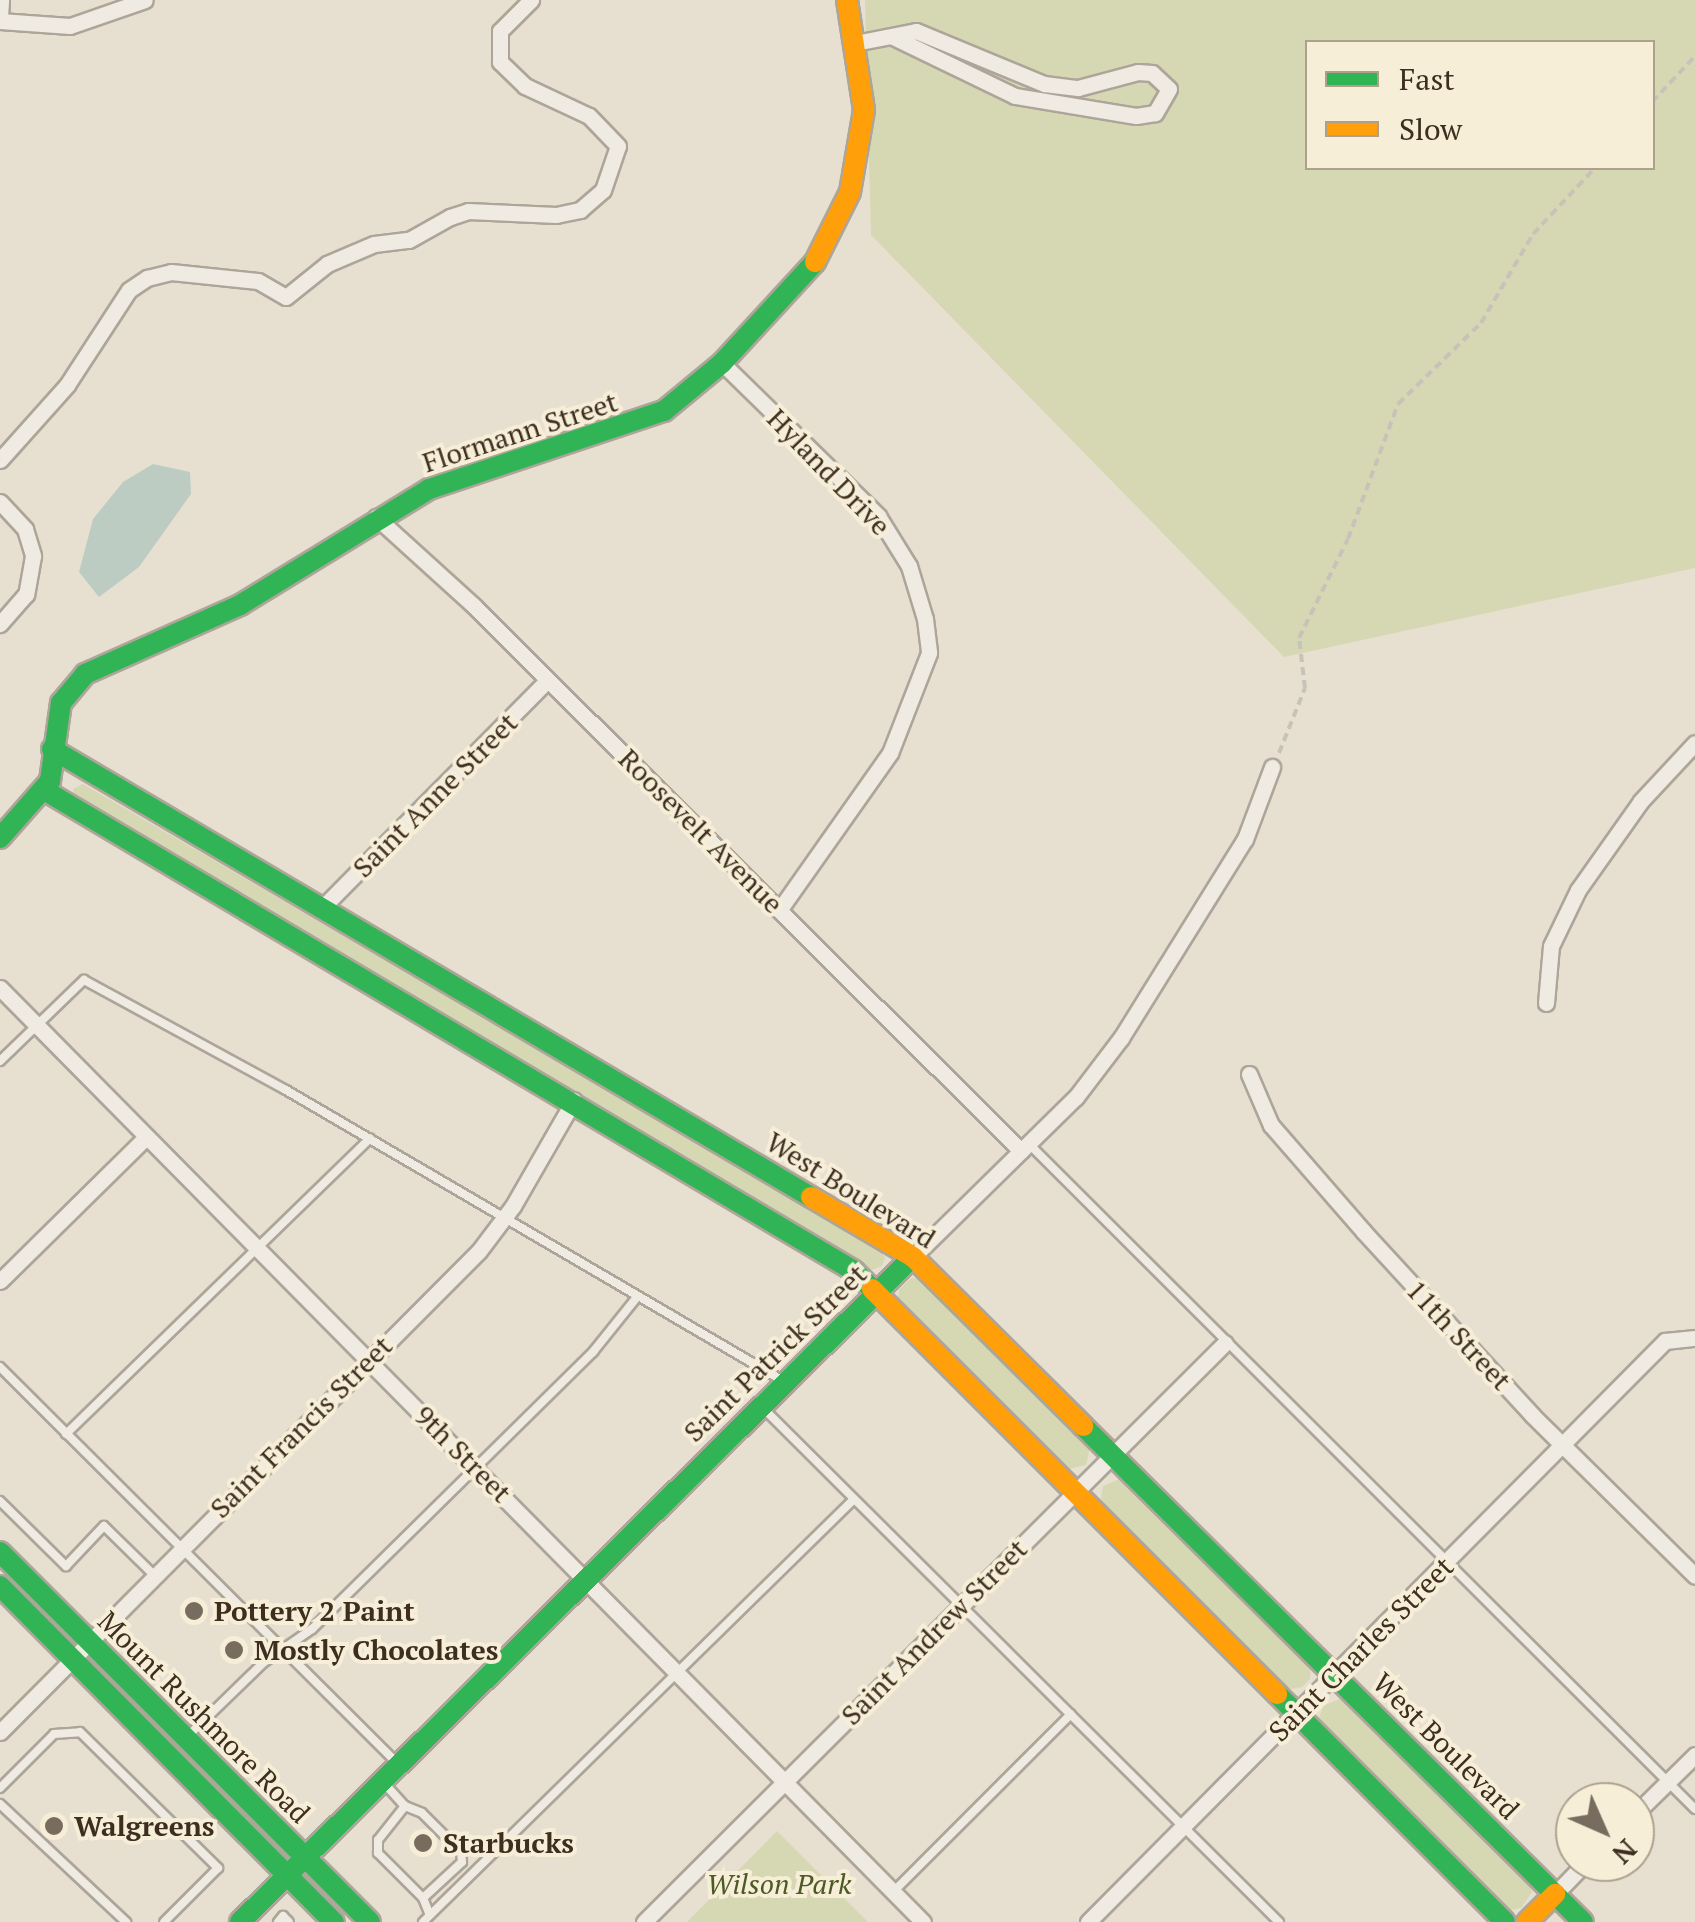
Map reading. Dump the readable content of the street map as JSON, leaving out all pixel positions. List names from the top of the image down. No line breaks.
{"streets":{"main road":["Flormann Street","West Boulevard","Saint Patrick Street","Mount Rushmore Road"],"street":["Hyland Drive","Saint Anne Street","Roosevelt Avenue","11th Street","Saint Francis Street","9th Street","Saint Andrew Street","Saint Charles Street"]},"crossings":[["Flormann Street","Hyland Drive"],["Flormann Street","Roosevelt Avenue"],["Flormann Street","West Boulevard"],["Hyland Drive","Roosevelt Avenue"],["Saint Anne Street","Roosevelt Avenue"],["Saint Anne Street","West Boulevard"],["Roosevelt Avenue","Saint Patrick Street"],["West Boulevard","Saint Patrick Street"],["West Boulevard","Saint Andrew Street"],["West Boulevard","Saint Charles Street"],["11th Street","Saint Charles Street"],["Saint Patrick Street","9th Street"],["Saint Patrick Street","Mount Rushmore Road"],["Saint Francis Street","9th Street"],["Saint Francis Street","Mount Rushmore Road"],["9th Street","Saint Andrew Street"]],"parks":["Wilson Park"],"places":["Pottery 2 Paint","Mostly Chocolates","Walgreens","Starbucks"],"legend":["Fast","Slow"],"north":"bottom right"}
